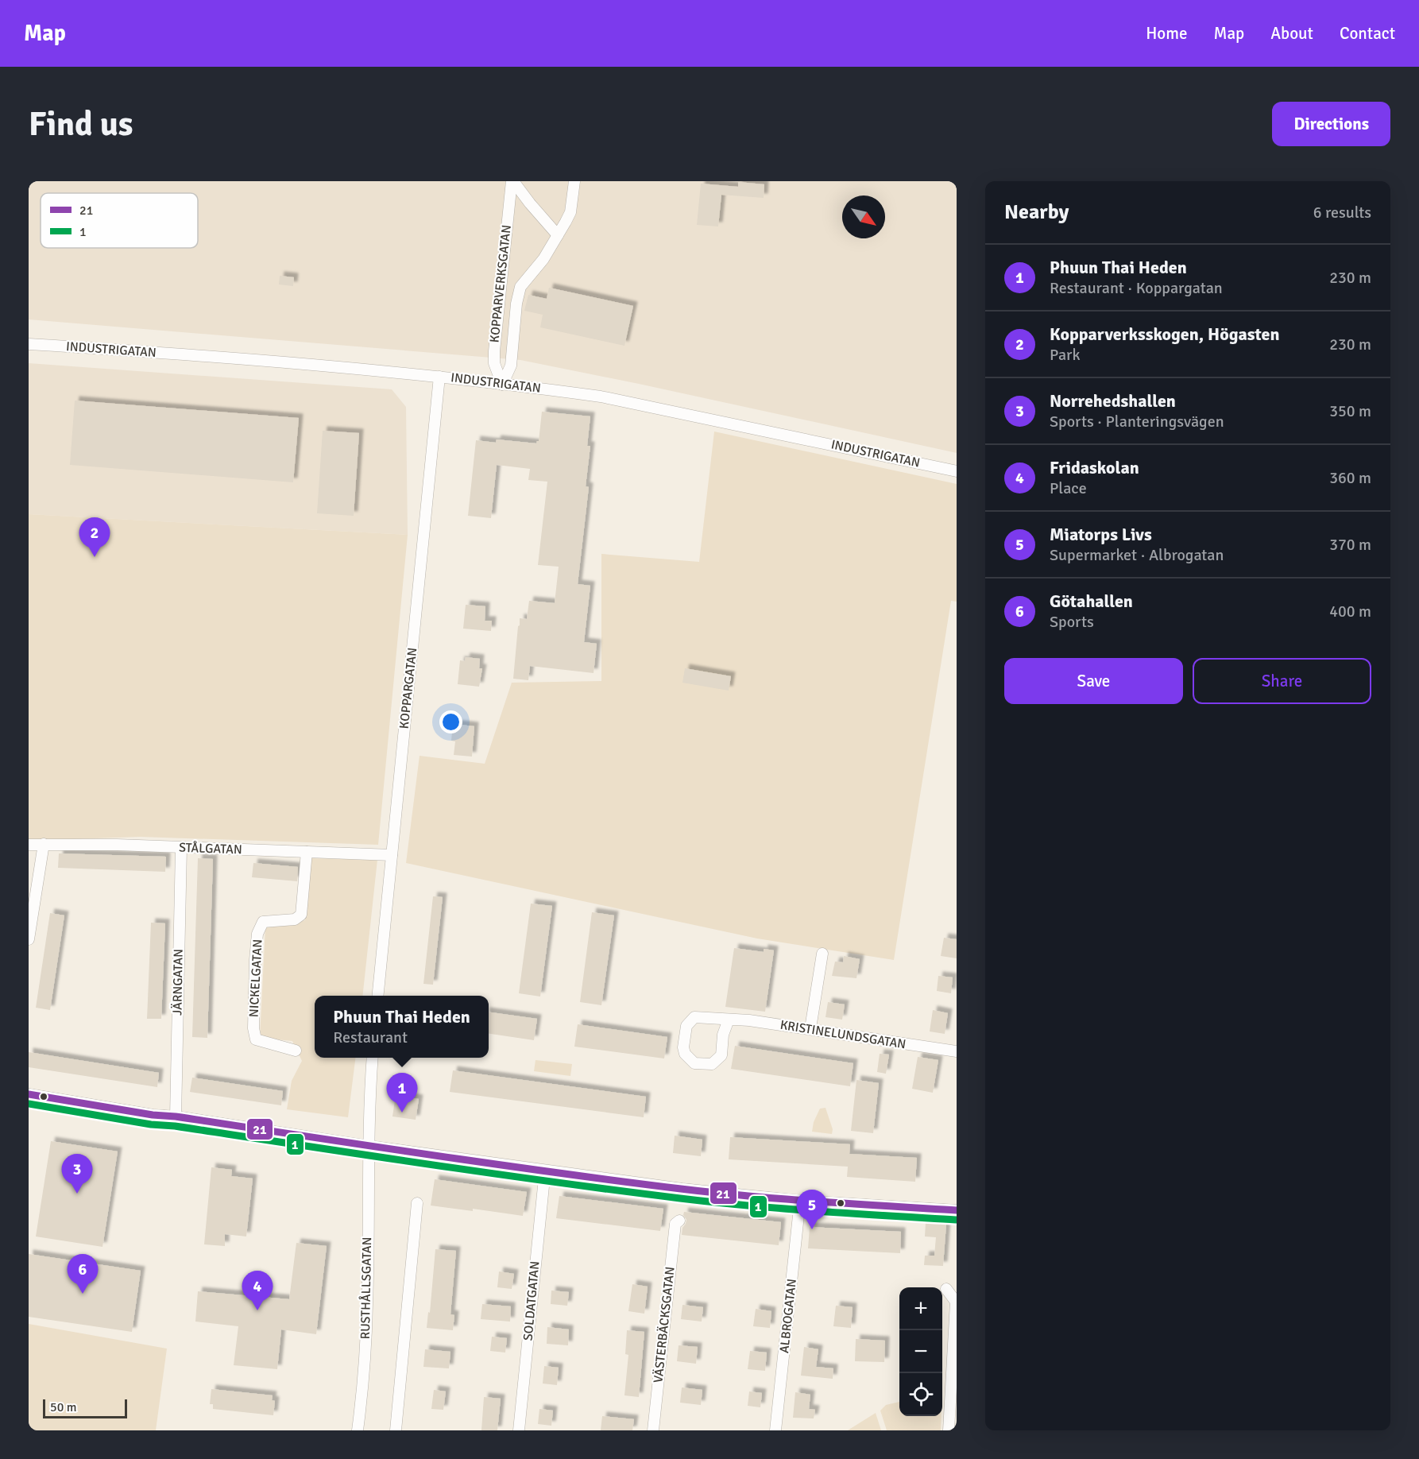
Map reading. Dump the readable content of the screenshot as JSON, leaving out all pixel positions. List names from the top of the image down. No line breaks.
{"streets":{"street":["KOPPARVERKSGATAN","INDUSTRIGATAN","KOPPARGATAN","STÅLGATAN","NICKELGATAN","JÄRNGATAN","KRISTINELUNDSGATAN","RUSTHÅLLSGATAN","SOLDATGATAN","ALBROGATAN","VÄSTERBÄCKSGATAN"]},"crossings":[["KOPPARVERKSGATAN","INDUSTRIGATAN"],["INDUSTRIGATAN","KOPPARGATAN"],["KOPPARGATAN","STÅLGATAN"],["STÅLGATAN","NICKELGATAN"],["STÅLGATAN","JÄRNGATAN"]],"lines":["transit line 21","transit line 1"],"legend":["21","1"],"scale_bar":"50 m","north":"bottom right","page":{"header":"Map","nav":["Home","Map","About","Contact"],"buttons":["Directions",["Save","Share"]],"title":"Find us","heading":["Nearby","6 results"],"list":[{"mark":"1","name":"Phuun Thai Heden","note":"Restaurant · Koppargatan","value":"230 m"},{"mark":"2","name":"Kopparverksskogen, Högasten","note":"Park","value":"230 m"},{"mark":"3","name":"Norrehedshallen","note":"Sports · Planteringsvägen","value":"350 m"},{"mark":"4","name":"Fridaskolan","note":"Place","value":"360 m"},{"mark":"5","name":"Miatorps Livs","note":"Supermarket · Albrogatan","value":"370 m"},{"mark":"6","name":"Götahallen","note":"Sports","value":"400 m"}],"pins":["2","1","3","5","6","4"],"popup":["Phuun Thai Heden","Restaurant"],"map_buttons":["+","−"],"scale":"50 m"}}
